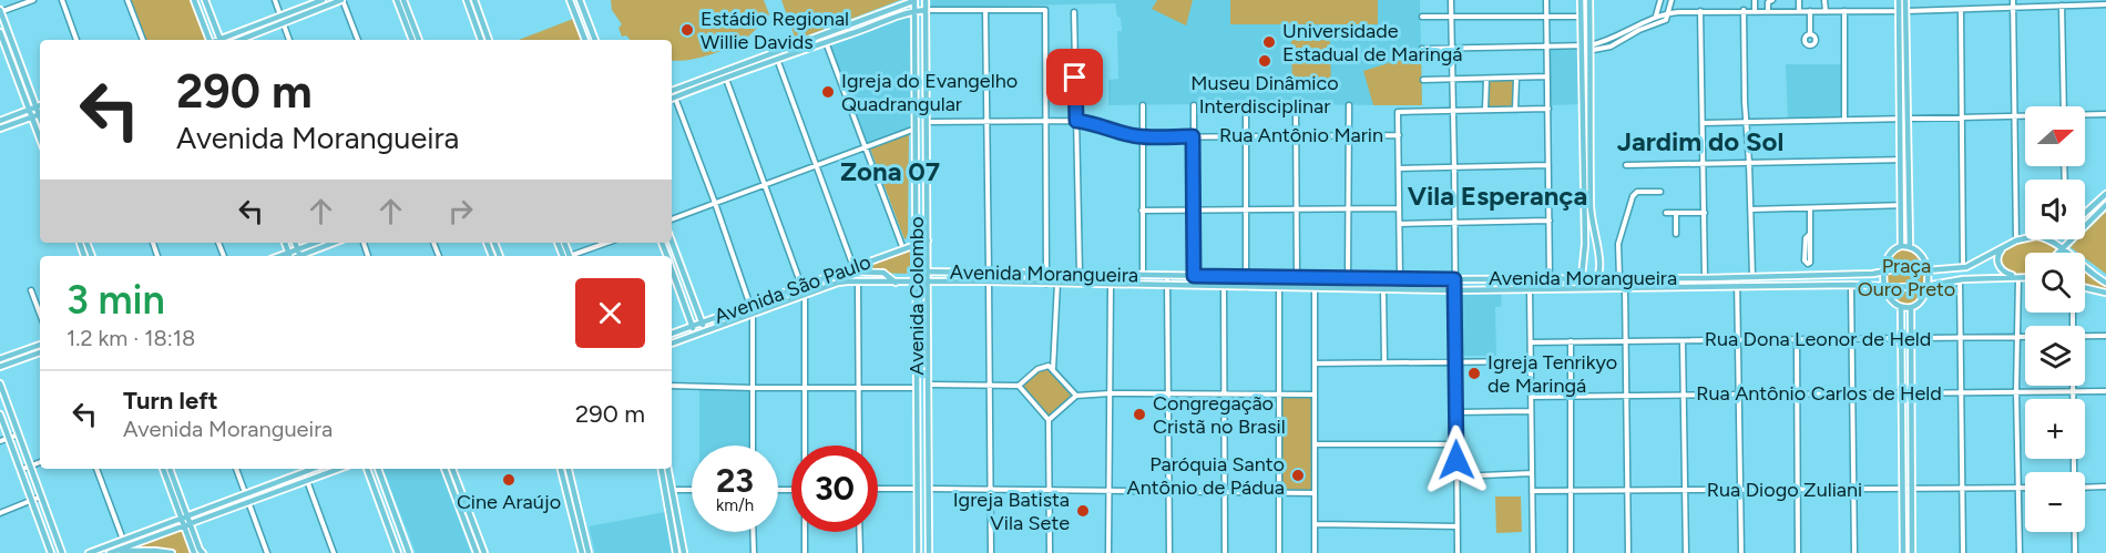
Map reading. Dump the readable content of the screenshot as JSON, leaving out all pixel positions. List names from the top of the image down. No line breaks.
{"streets":{"main road":["Avenida Morangueira","Avenida São Paulo","Avenida Colombo"],"street":["Rua Antônio Marin","Rua Dona Leonor de Held","Rua Antônio Carlos de Held","Rua Diogo Zuliani"]},"crossings":[["Rua Antônio Marin","Avenida Colombo"],["Avenida Morangueira","Avenida São Paulo"],["Avenida Morangueira","Avenida Colombo"],["Avenida São Paulo","Avenida Colombo"]],"districts":["Jardim do Sol","Zona 07","Vila Esperança"],"parks":["Praça Ouro Preto"],"places":["Estádio Regional Willie Davids","Universidade Estadual de Maringá","Museu Dinâmico Interdisciplinar","Igreja do Evangelho Quadrangular","Igreja Tenrikyo de Maringá","Congregação Cristã no Brasil","Paróquia Santo Antônio de Pádua","Cine Araújo","Igreja Batista Vila Sete"],"north":"right","page":{"turn":["290 m","Avenida Morangueira"],"map_buttons":["+","−"],"heading":["3 min","1.2 km · 18:18"],"list":[{"name":"Turn left","note":"Avenida Morangueira","value":"290 m"}],"speed":"23 km/h","limit":"30"}}
